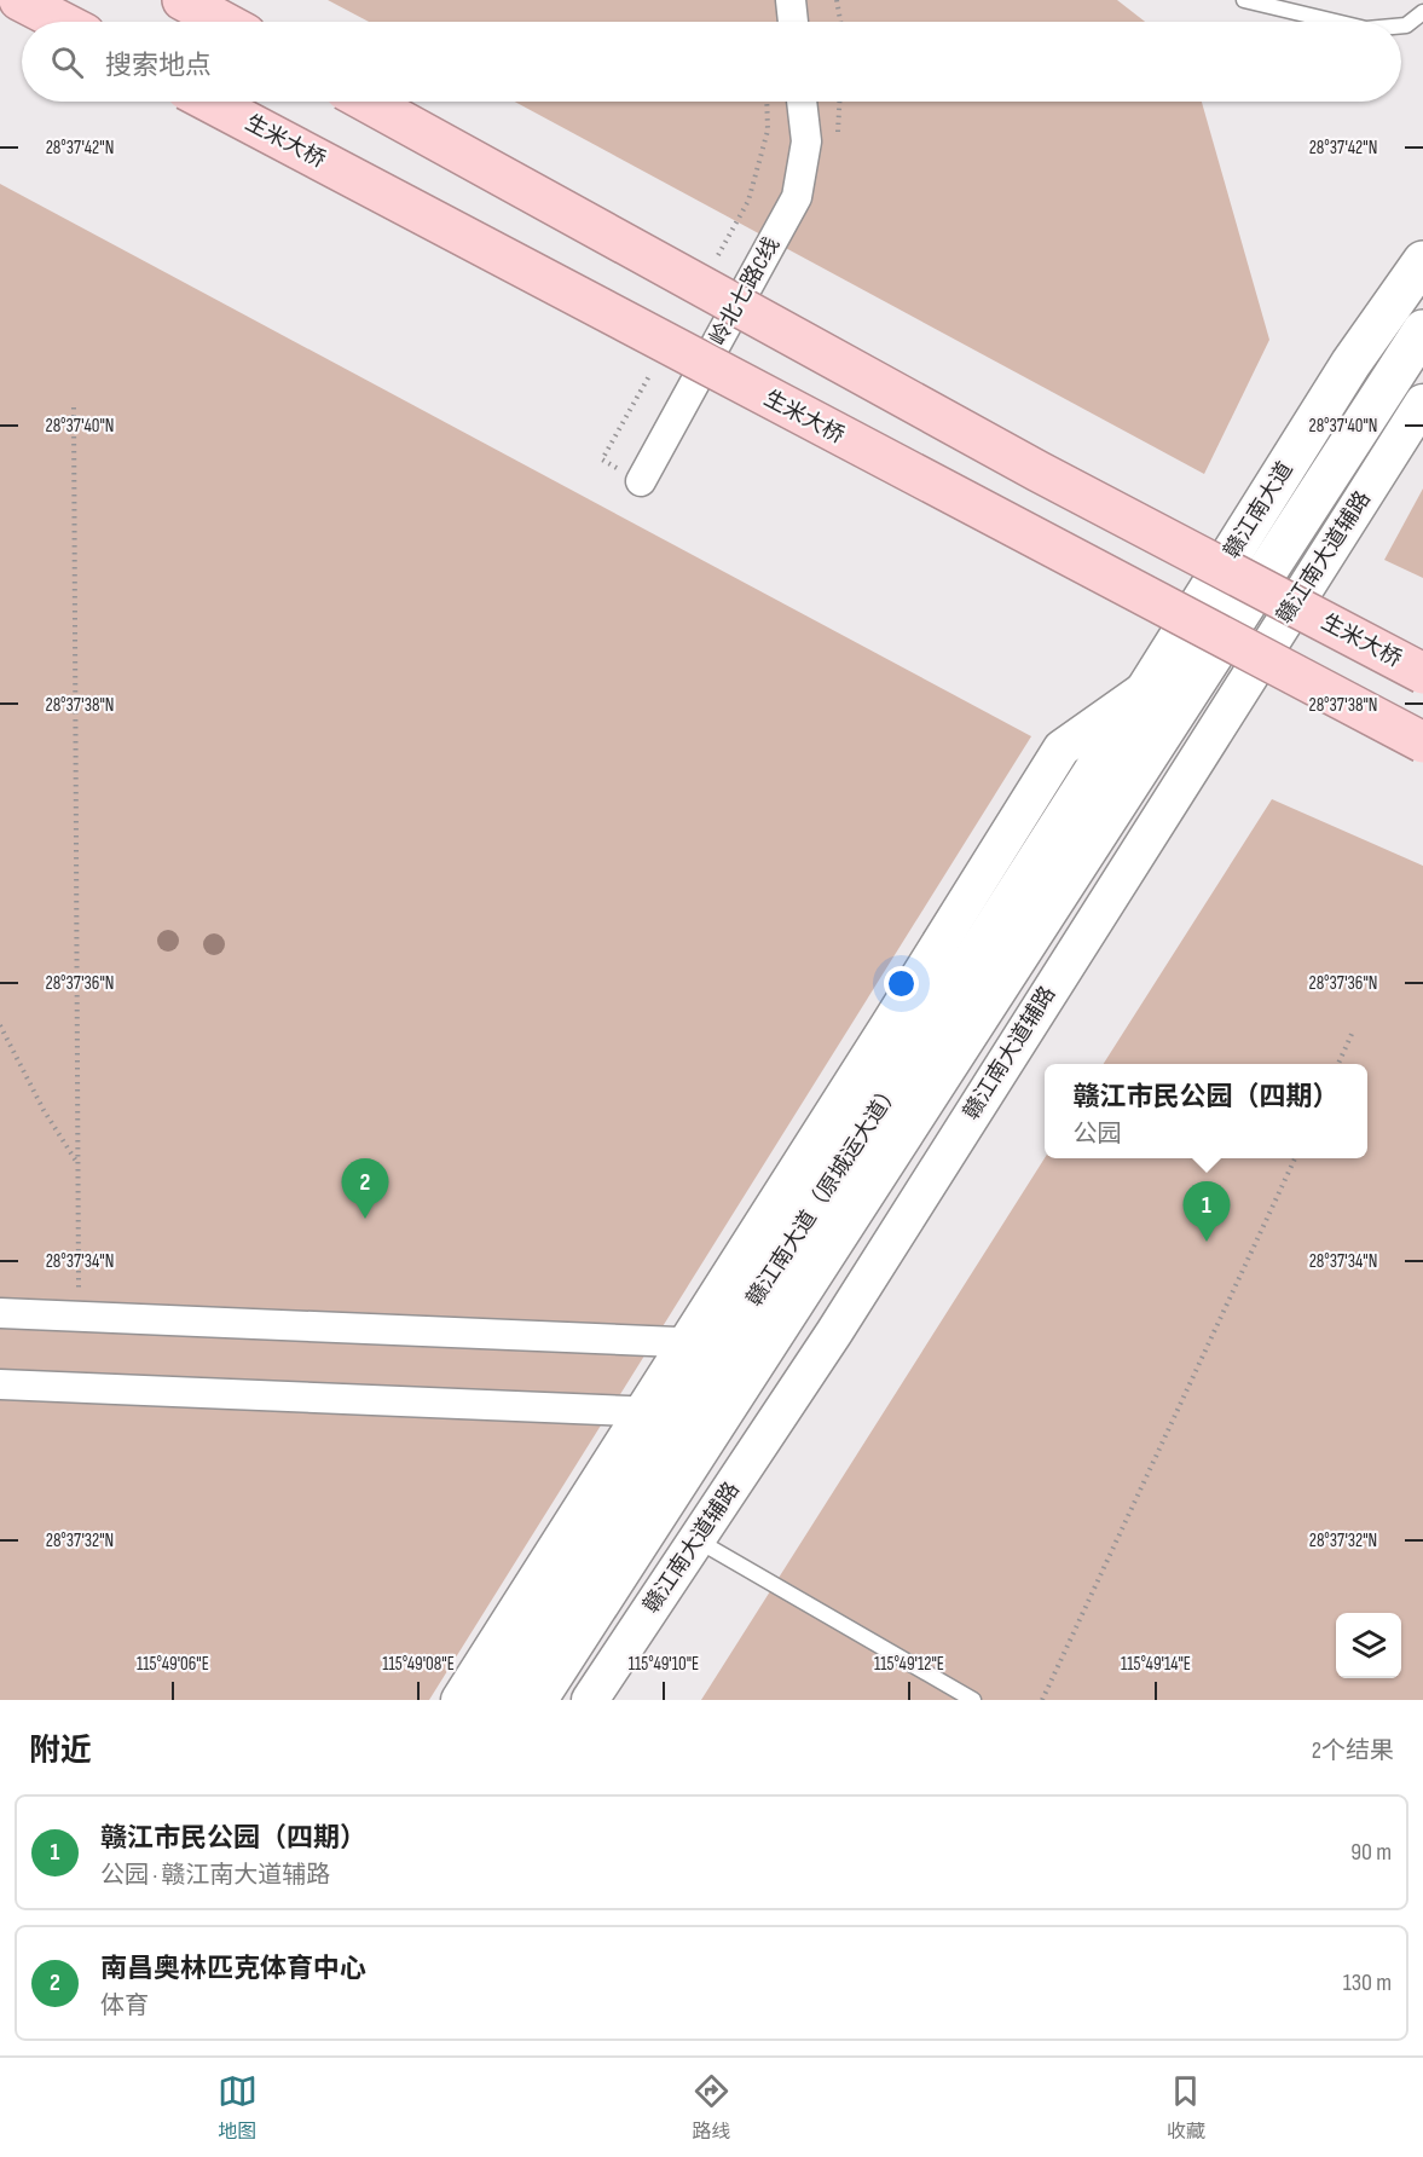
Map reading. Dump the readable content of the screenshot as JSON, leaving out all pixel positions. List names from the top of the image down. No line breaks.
{"streets":{"highway":["生米大桥"],"main road":["赣江南大道","赣江南大道（原城运大道）"],"street":["岭北七路C线","赣江南大道辅路"]},"crossings":[["赣江南大道","赣江南大道（原城运大道）"]],"page":{"search":"搜索地点","popup":["赣江市民公园（四期）","公园"],"pins":["2","1"],"heading":["附近","2个结果"],"list":[{"mark":"1","name":"赣江市民公园（四期）","note":"公园 · 赣江南大道辅路","value":"90 m"},{"mark":"2","name":"南昌奥林匹克体育中心","note":"体育","value":"130 m"}],"nav":["地图","路线","收藏"]},"coordinates":["28°37'42\"N","28°37'40\"N","28°37'38\"N","28°37'36\"N","28°37'34\"N","28°37'32\"N","115°49'06\"E","115°49'08\"E","115°49'10\"E","115°49'12\"E","115°49'14\"E"]}
